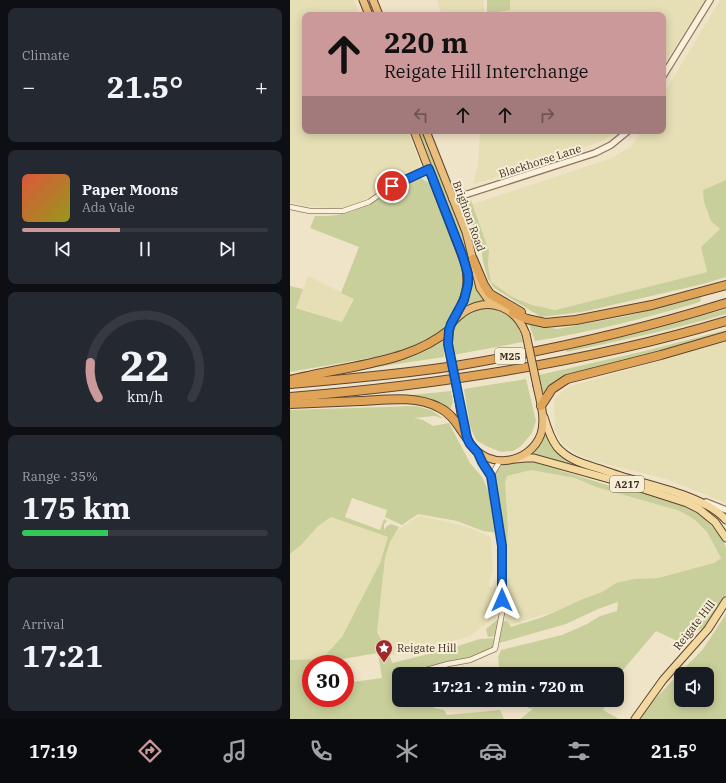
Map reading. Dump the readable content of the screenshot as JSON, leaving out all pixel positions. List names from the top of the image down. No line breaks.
{"streets":{"highway":["Brighton Road","M25"],"main road":["A217","Reigate Hill"],"street":["Blackhorse Lane"]},"crossings":[["Blackhorse Lane","Brighton Road"]],"places":{"place":["Reigate Hill"]},"page":{"tile":["Climate",["Range · 35%","175 km"],["Arrival","17:21"]],"turn":["220 m","Reigate Hill Interchange"],"heat":["−","21.5°","+"],"song":["Paper Moons","Ada Vale"],"limit":"30","trip":"17:21 · 2 min · 720 m","tabs":["17:19","21.5°"],"gauge":["22","km/h"]}}
